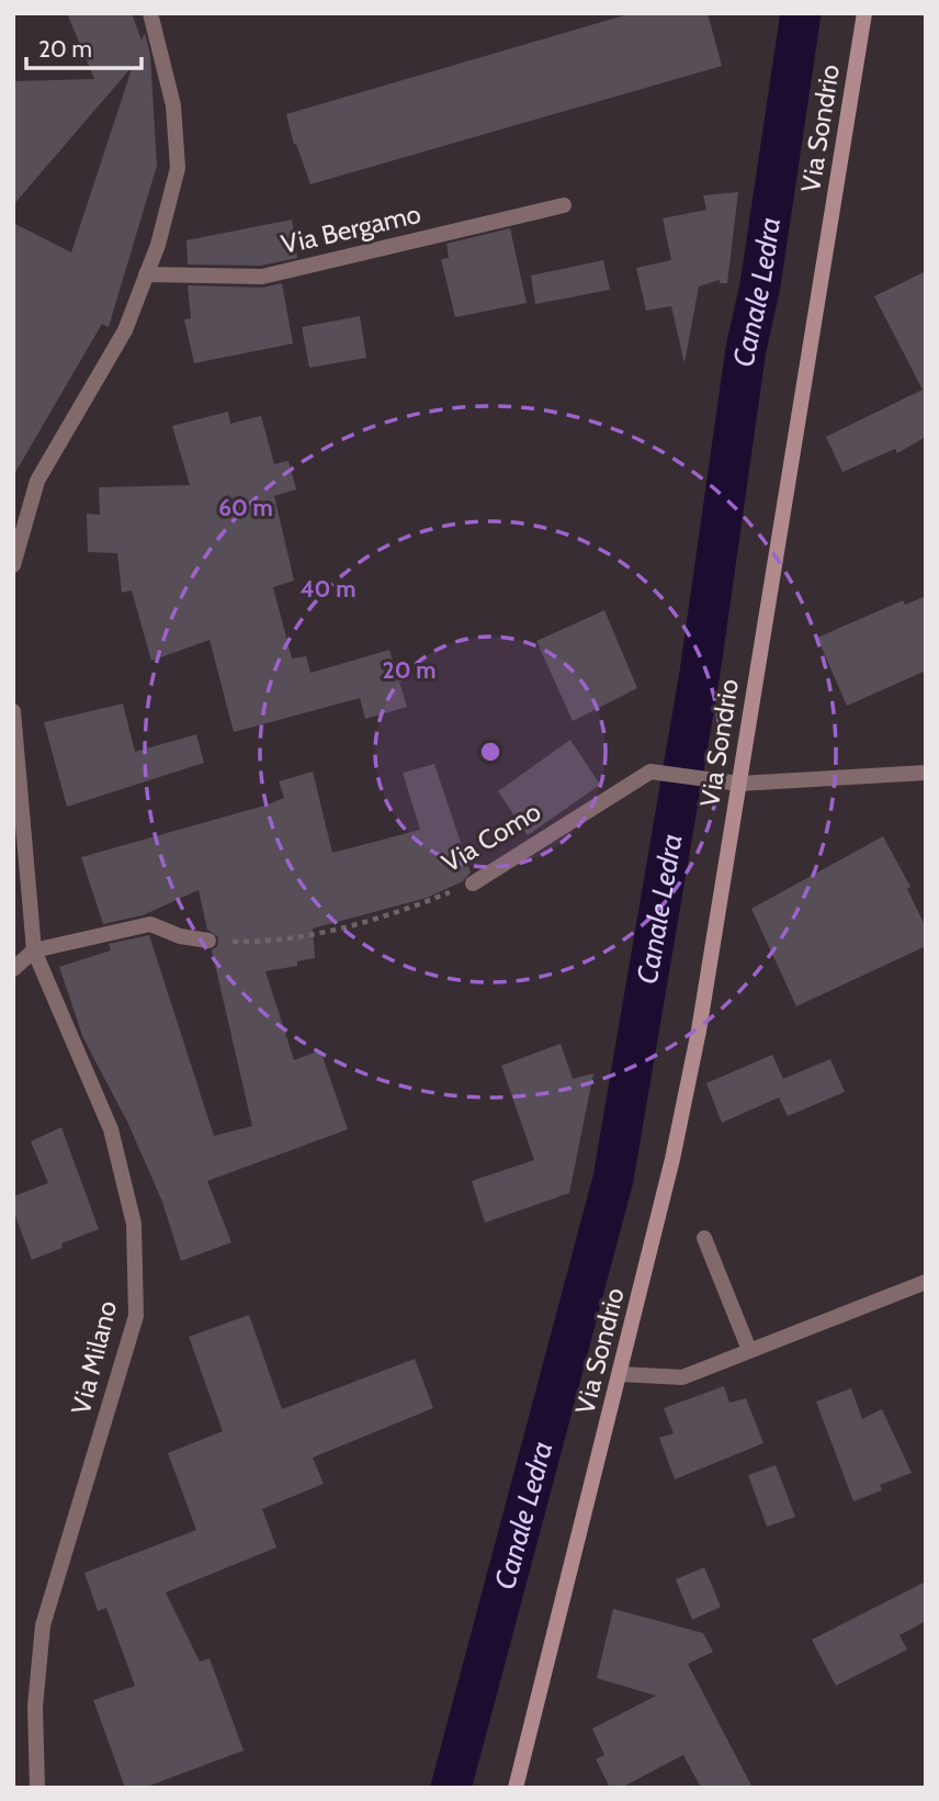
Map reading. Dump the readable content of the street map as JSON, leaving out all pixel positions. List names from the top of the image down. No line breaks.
{"streets":{"street":["Via Sondrio","Via Bergamo","Via Como","Via Milano"]},"crossings":[["Via Sondrio","Via Como"]],"water":["Canale Ledra"],"scale_bar":"20 m","rings":["60 m","40 m","20 m"]}
